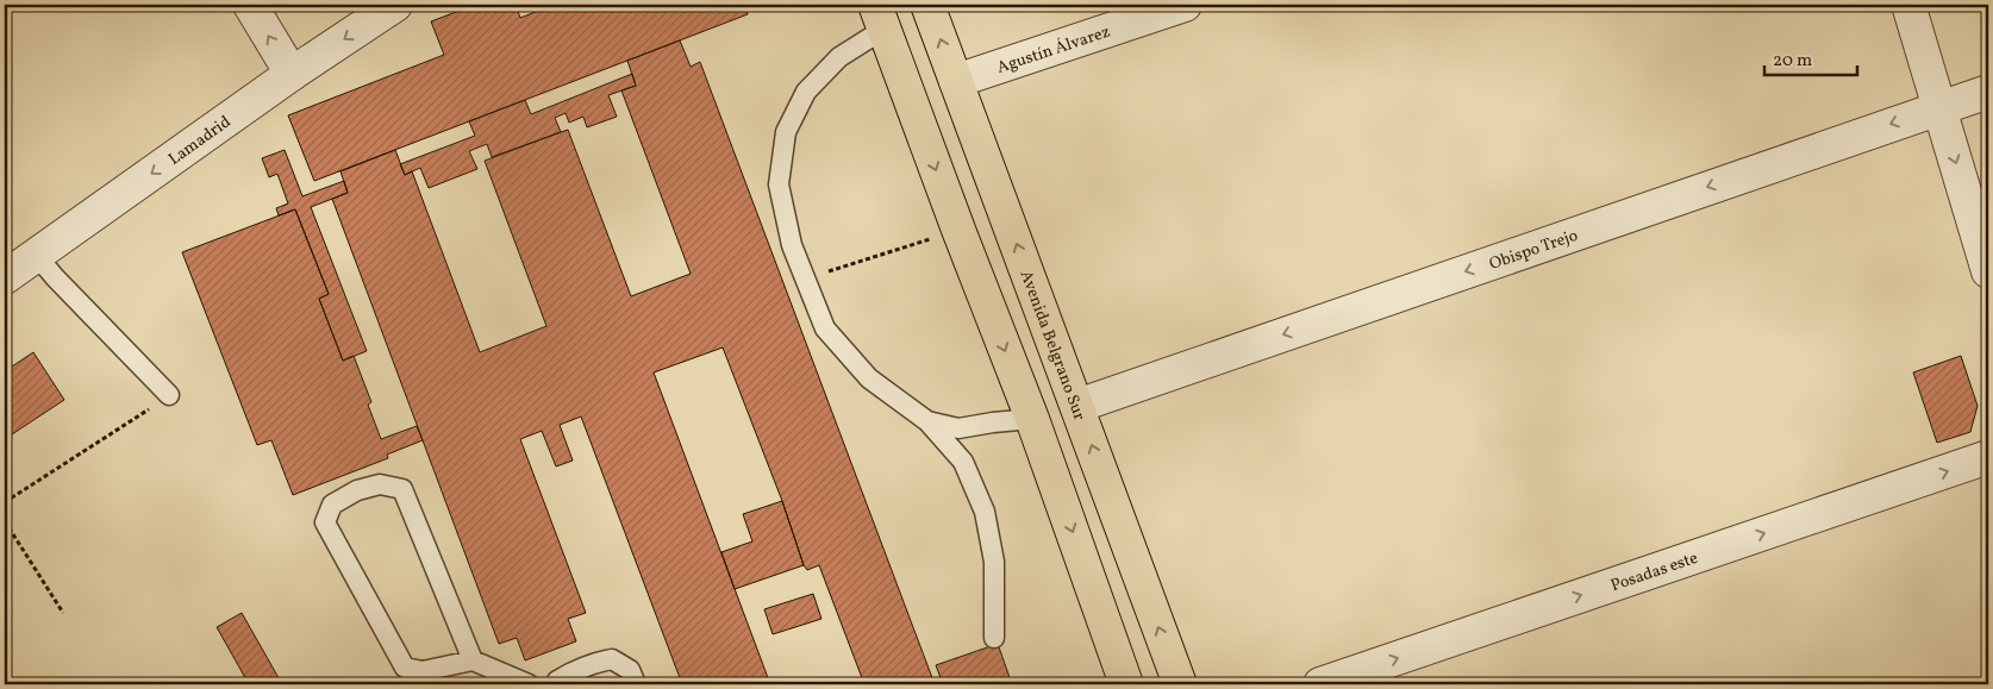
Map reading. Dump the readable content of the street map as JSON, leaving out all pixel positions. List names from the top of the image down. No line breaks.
{"streets":{"highway":["Avenida Belgrano Sur"],"street":["Agustín Álvarez","Lamadrid","Obispo Trejo","Posadas este"]},"crossings":[["Agustín Álvarez","Avenida Belgrano Sur"],["Obispo Trejo","Avenida Belgrano Sur"]],"one_way":["Lamadrid","Obispo Trejo","Posadas este"],"scale_bar":"20 m"}
